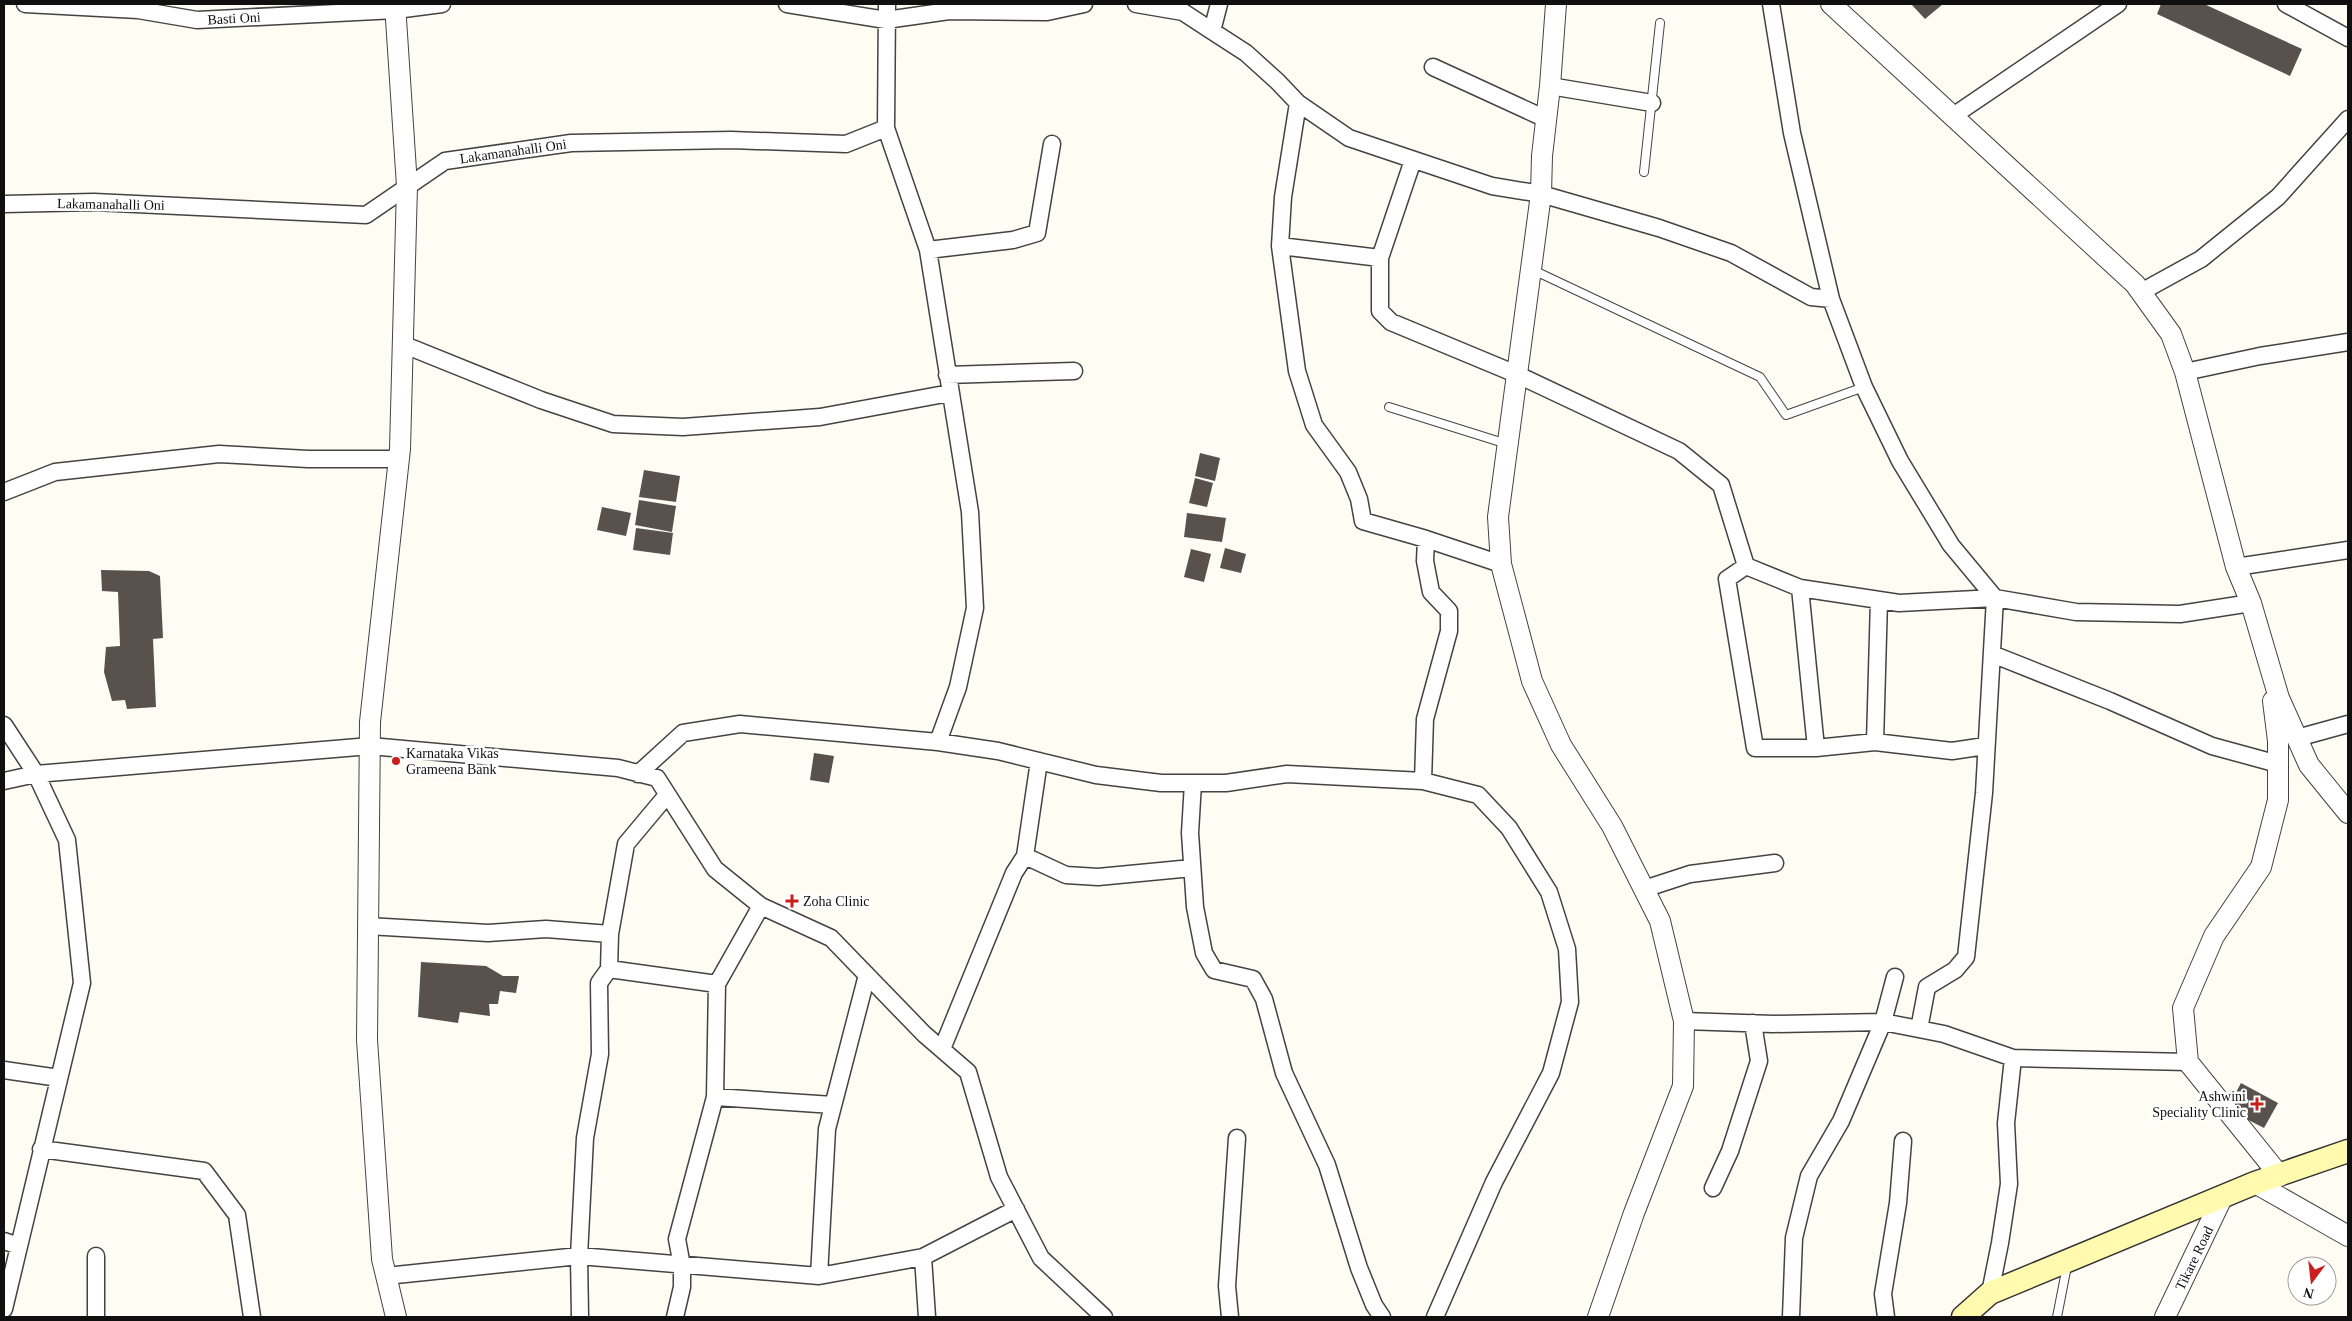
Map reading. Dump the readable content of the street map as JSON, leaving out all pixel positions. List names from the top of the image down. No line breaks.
{"streets":{"street":["Basti Oni","Lakamanahalli Oni","Tikare Road"]},"places":{"other":["Karnataka Vikas Grameena Bank"],"health":["Zoha Clinic","Ashwini Speciality Clinic"]},"north":"bottom"}
